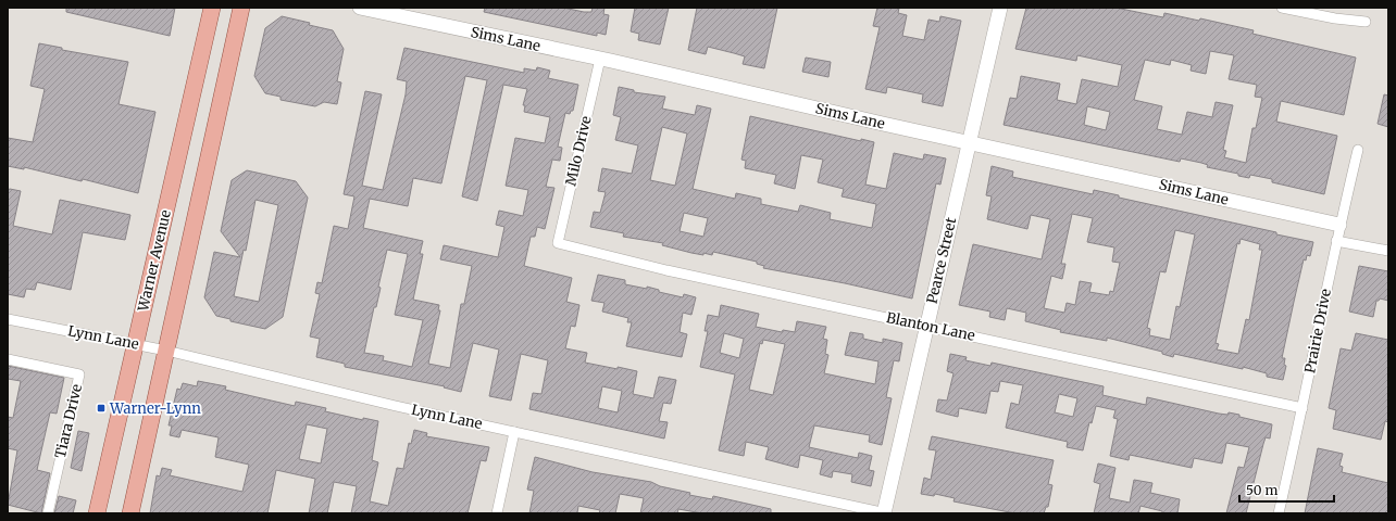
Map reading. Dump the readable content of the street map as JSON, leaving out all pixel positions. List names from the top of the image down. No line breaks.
{"streets":{"main road":["Warner Avenue"],"street":["Sims Lane","Milo Drive","Pearce Street","Blanton Lane","Prairie Drive","Lynn Lane","Tiara Drive"]},"crossings":[["Sims Lane","Milo Drive"],["Sims Lane","Pearce Street"],["Sims Lane","Prairie Drive"],["Milo Drive","Blanton Lane"],["Warner Avenue","Lynn Lane"],["Pearce Street","Blanton Lane"],["Pearce Street","Lynn Lane"],["Blanton Lane","Prairie Drive"]],"places":{"transit":["Warner-Lynn"]},"scale_bar":"50 m"}
